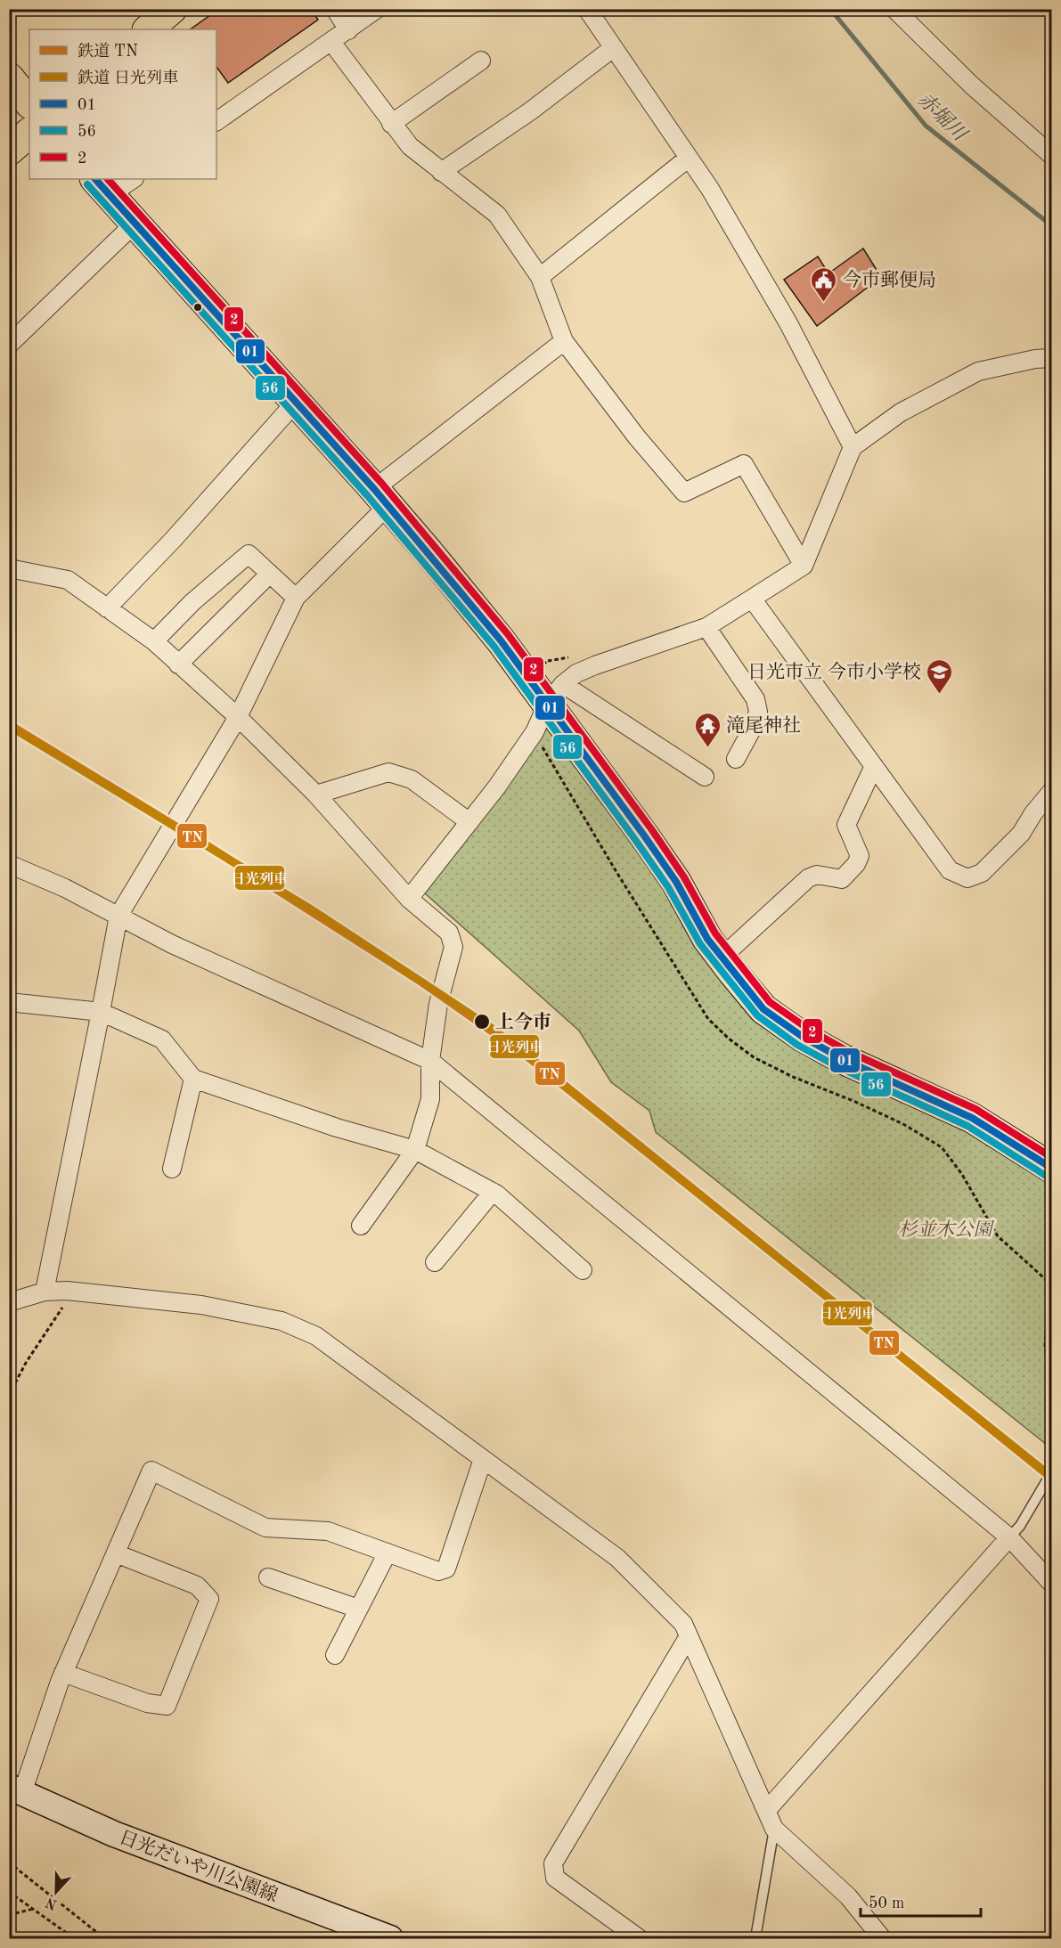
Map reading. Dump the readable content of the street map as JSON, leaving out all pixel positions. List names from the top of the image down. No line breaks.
{"streets":{"main road":["日光だいや川公園線"]},"water":["赤堀川"],"parks":["杉並木公園"],"places":{"public building":["今市郵便局"],"school or university":["日光市立 今市小学校"],"temple":["滝尾神社"],"other":["上今市"]},"lines":["transit line 01","transit line 2","transit line 56","rail line TN","rail line 日光列車"],"legend":["鉄道 TN","鉄道 日光列車","01","56","2"],"scale_bar":"50 m","north":"bottom"}
